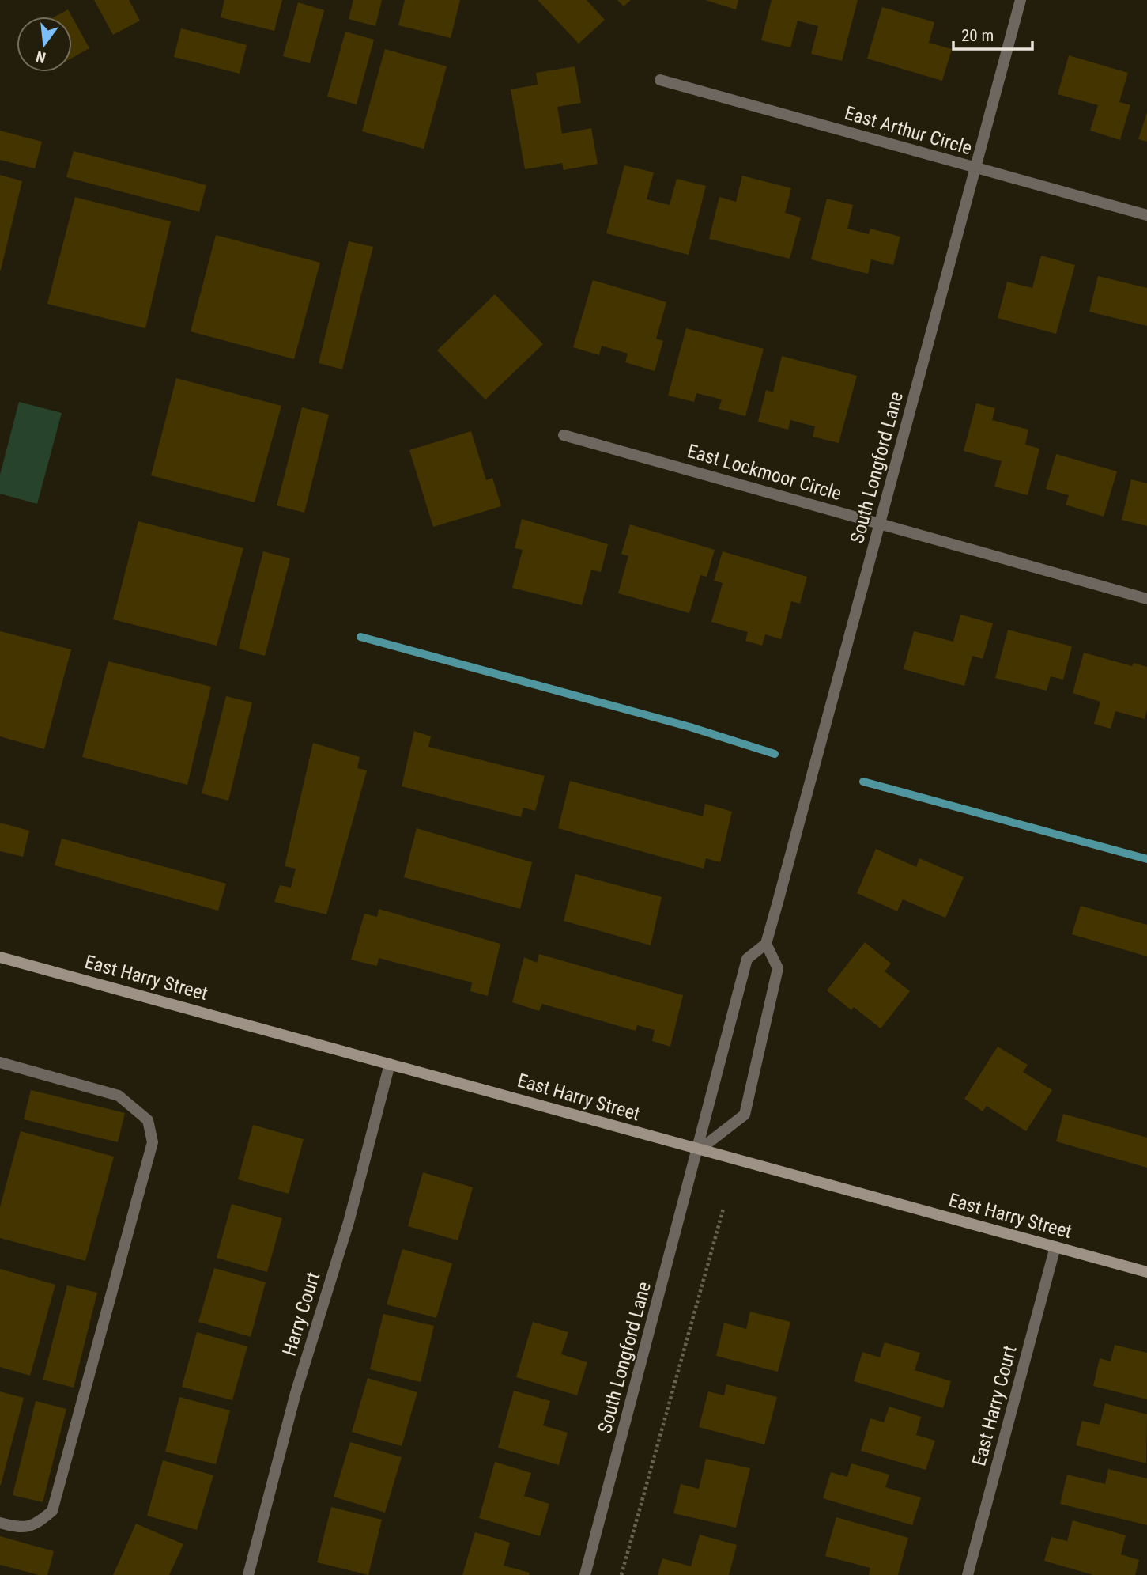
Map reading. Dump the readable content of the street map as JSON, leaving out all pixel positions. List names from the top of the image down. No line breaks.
{"streets":{"main road":["East Harry Street"],"street":["East Arthur Circle","South Longford Lane","East Lockmoor Circle","Harry Court","East Harry Court"]},"crossings":[["East Arthur Circle","South Longford Lane"],["South Longford Lane","East Lockmoor Circle"],["South Longford Lane","East Harry Street"],["East Harry Street","Harry Court"],["East Harry Street","East Harry Court"]],"scale_bar":"20 m","north":"bottom"}
